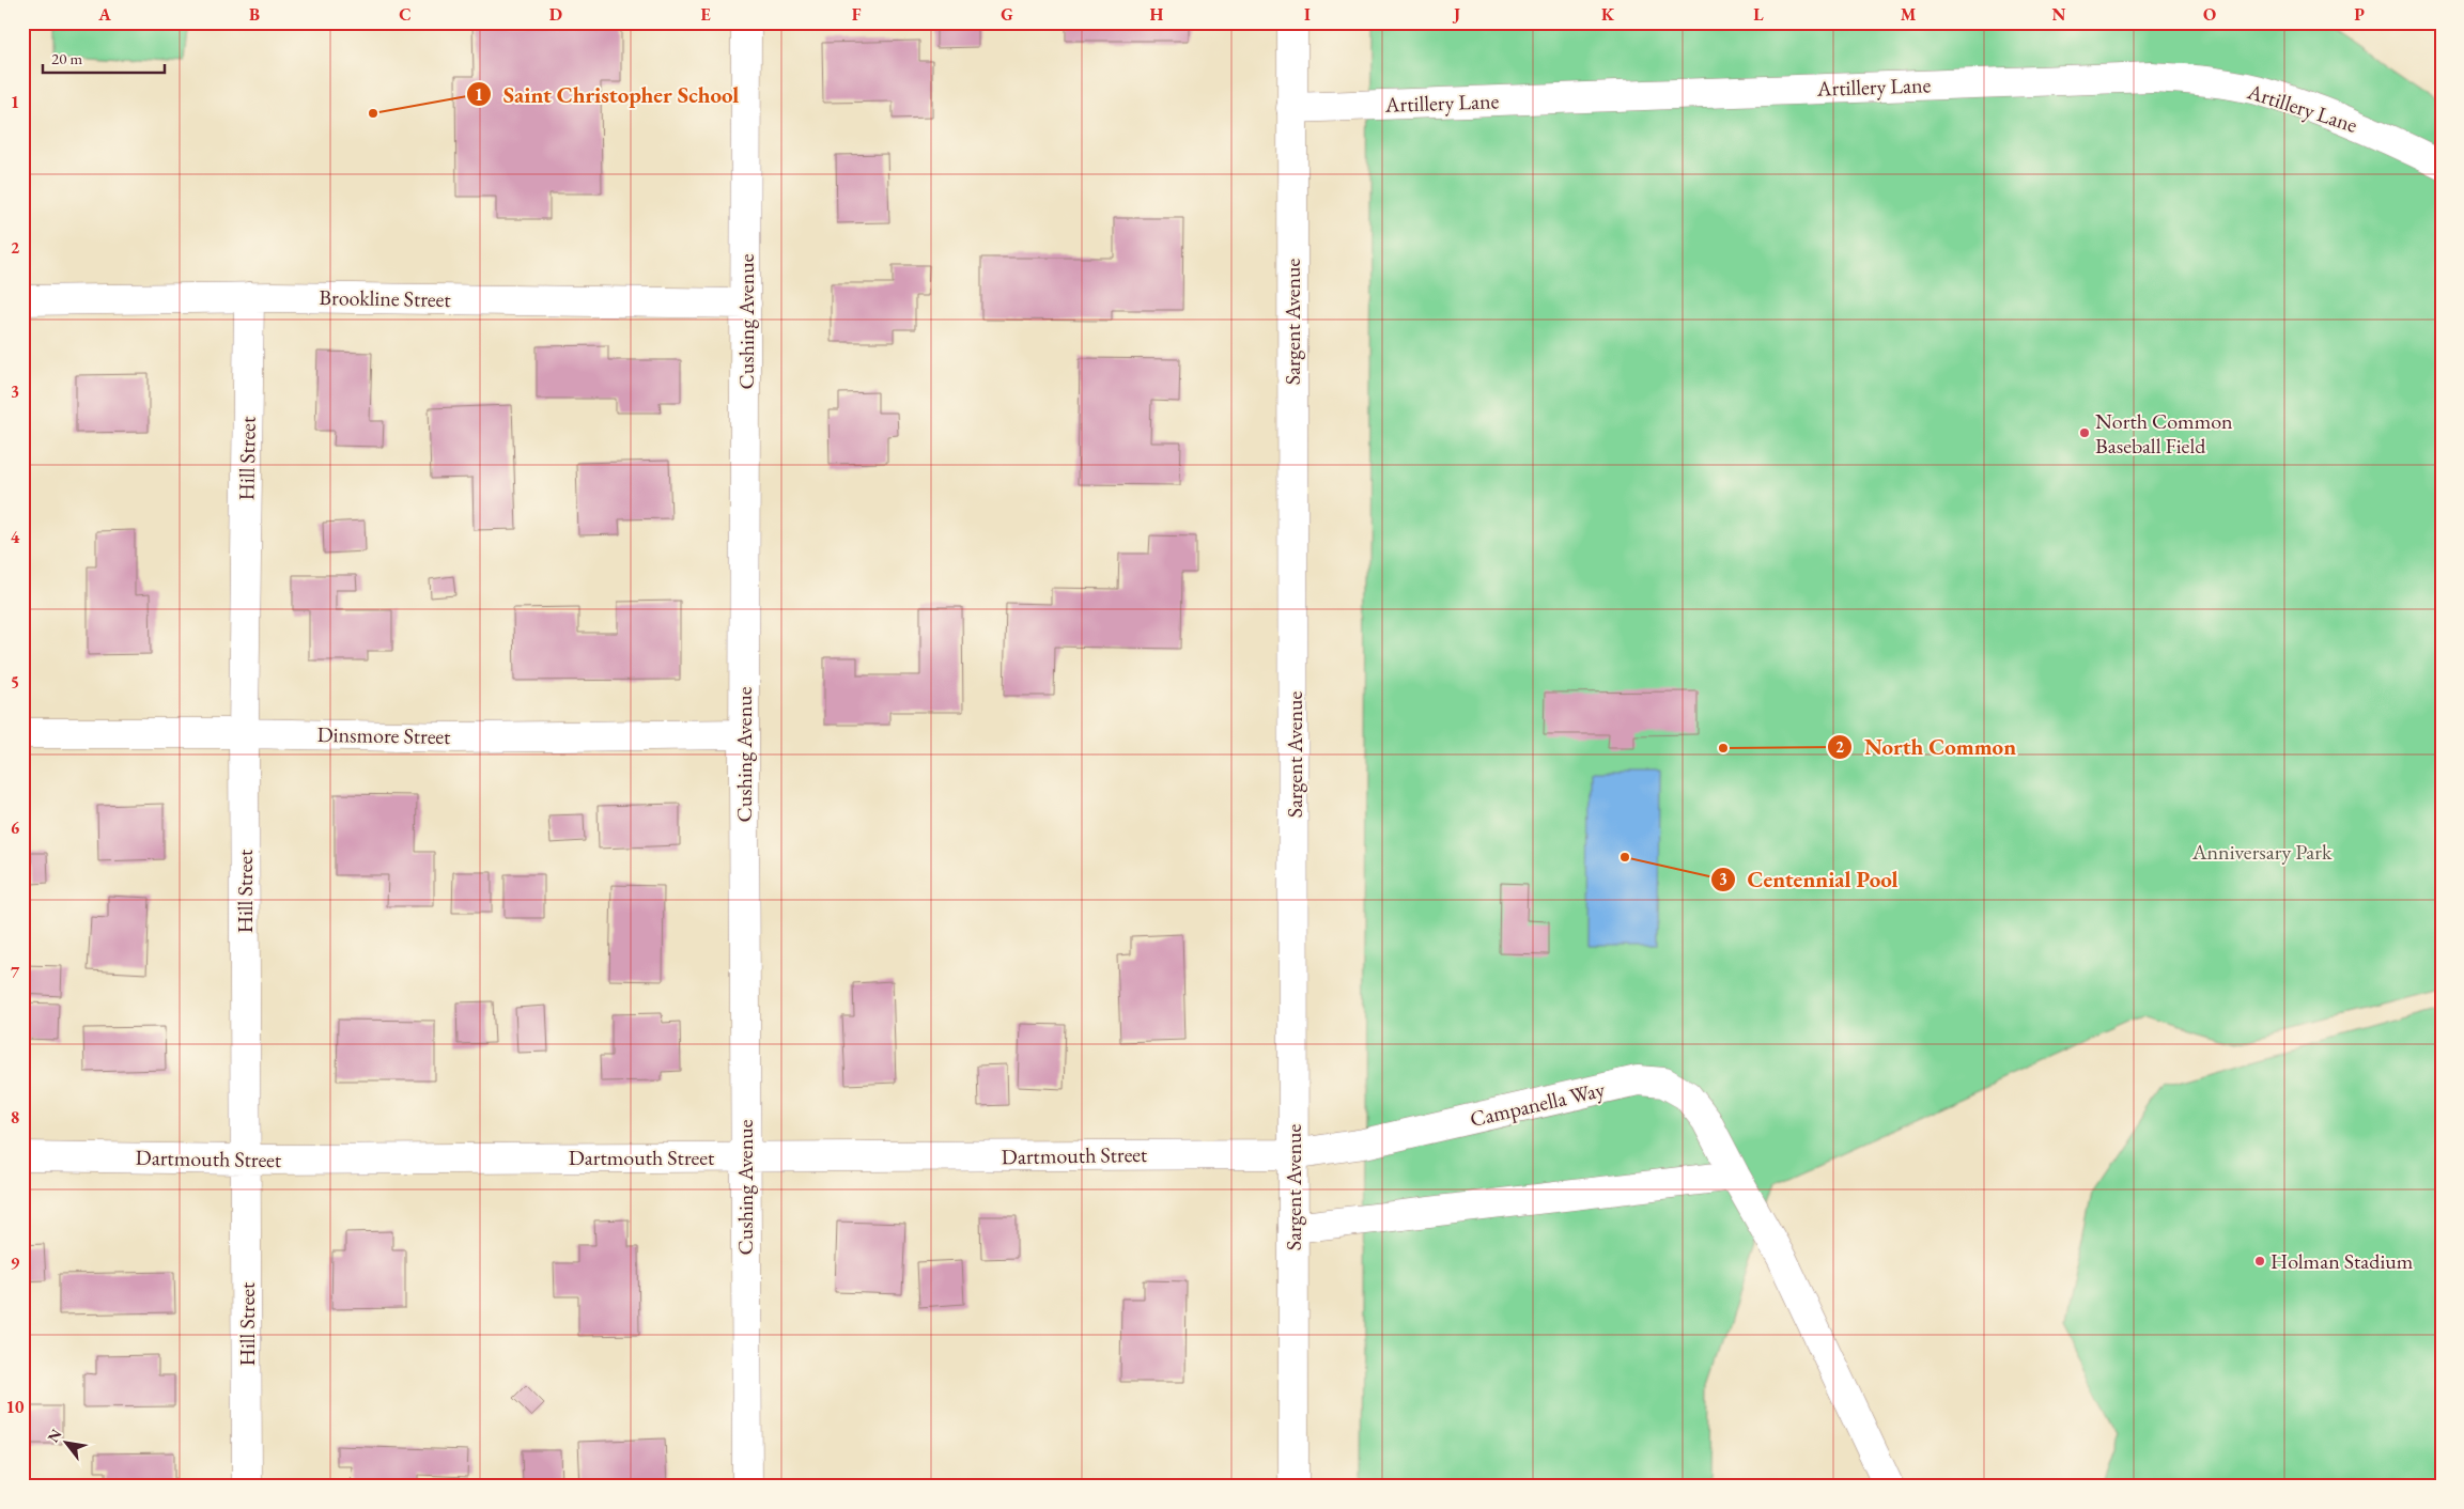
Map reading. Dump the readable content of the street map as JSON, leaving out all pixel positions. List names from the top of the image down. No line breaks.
{"streets":{"street":["Artillery Lane","Brookline Street","Cushing Avenue","Sargent Avenue","Hill Street","Dinsmore Street","Campanella Way","Dartmouth Street"]},"crossings":[["Artillery Lane","Sargent Avenue"],["Brookline Street","Cushing Avenue"],["Brookline Street","Hill Street"],["Cushing Avenue","Dinsmore Street"],["Cushing Avenue","Dartmouth Street"],["Sargent Avenue","Campanella Way"],["Sargent Avenue","Dartmouth Street"],["Hill Street","Dinsmore Street"],["Hill Street","Dartmouth Street"],["Campanella Way","Dartmouth Street"]],"parks":["Anniversary Park"],"places":["Saint Christopher School","North Common Baseball Field","North Common","Centennial Pool","Holman Stadium"],"scale_bar":"20 m","north":"top left","grid":{"columns":["A","B","C","D","E","F","G","H","I","J","K","L","M","N","O","P"],"rows":["1","2","3","4","5","6","7","8","9","10"]}}
